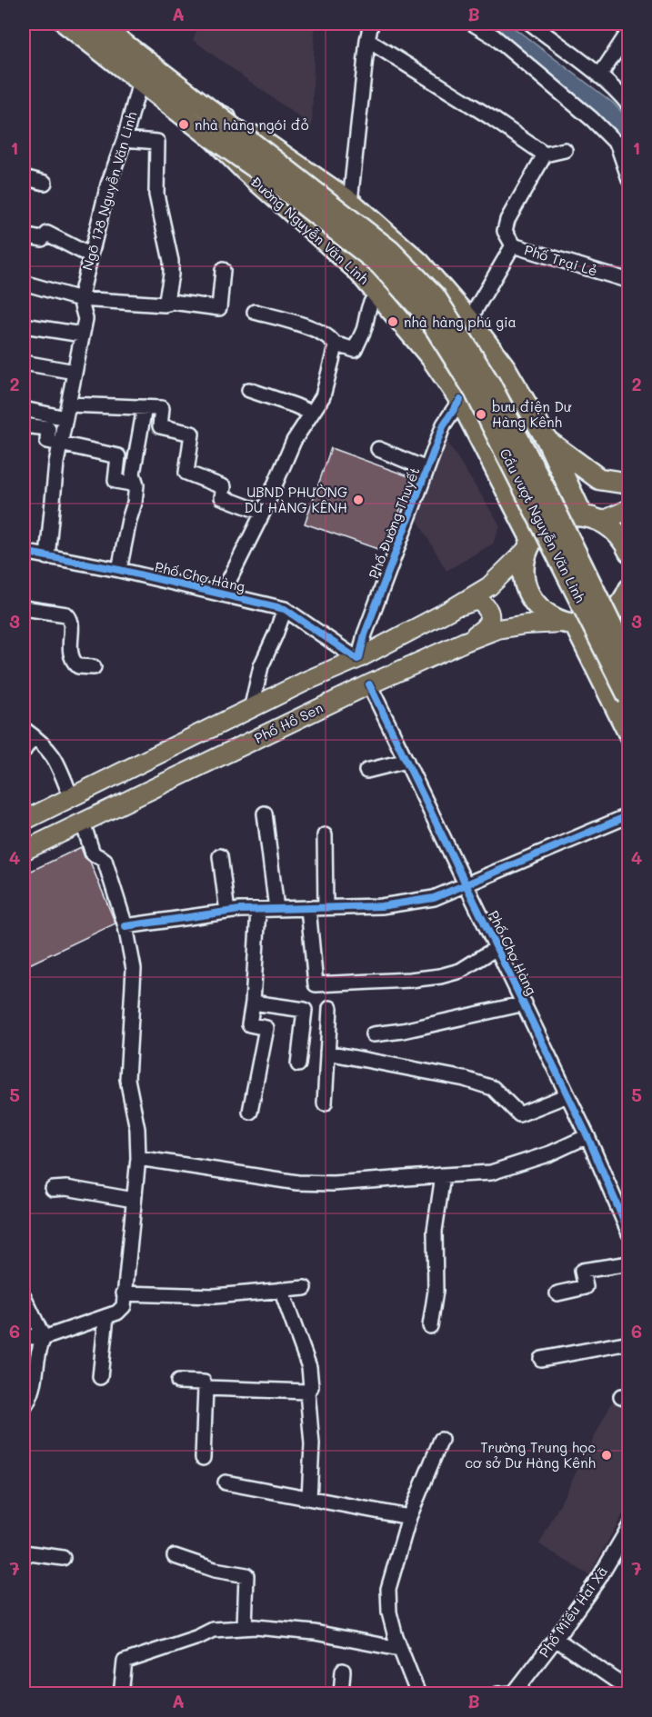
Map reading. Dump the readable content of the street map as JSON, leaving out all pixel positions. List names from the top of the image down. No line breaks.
{"streets":{"highway":["Đường Nguyễn Văn Linh","Cầu vượt Nguyễn Văn Linh"],"main road":["Phố Hồ Sen"],"street":["Ngõ 178 Nguyễn Văn Linh","Phố Trại Lẻ","Phố Đường Thuyết","Phố Chợ Hàng","Phố Miếu Hai Xã"]},"crossings":[["Ngõ 178 Nguyễn Văn Linh","Đường Nguyễn Văn Linh"],["Ngõ 178 Nguyễn Văn Linh","Phố Chợ Hàng"],["Đường Nguyễn Văn Linh","Phố Đường Thuyết"],["Đường Nguyễn Văn Linh","Cầu vượt Nguyễn Văn Linh"],["Đường Nguyễn Văn Linh","Phố Hồ Sen"],["Phố Đường Thuyết","Phố Chợ Hàng"],["Phố Đường Thuyết","Phố Hồ Sen"],["Phố Chợ Hàng","Phố Hồ Sen"]],"places":["nhà hàng ngói đỏ","nhà hàng phú gia","bưu điện Dư Hàng Kênh","UBND PHƯỜNG DƯ HÀNG KÊNH","Trường Trung học cơ sở Dư Hàng Kênh"],"grid":{"columns":["A","B"],"rows":["1","2","3","4","5","6","7"]}}
